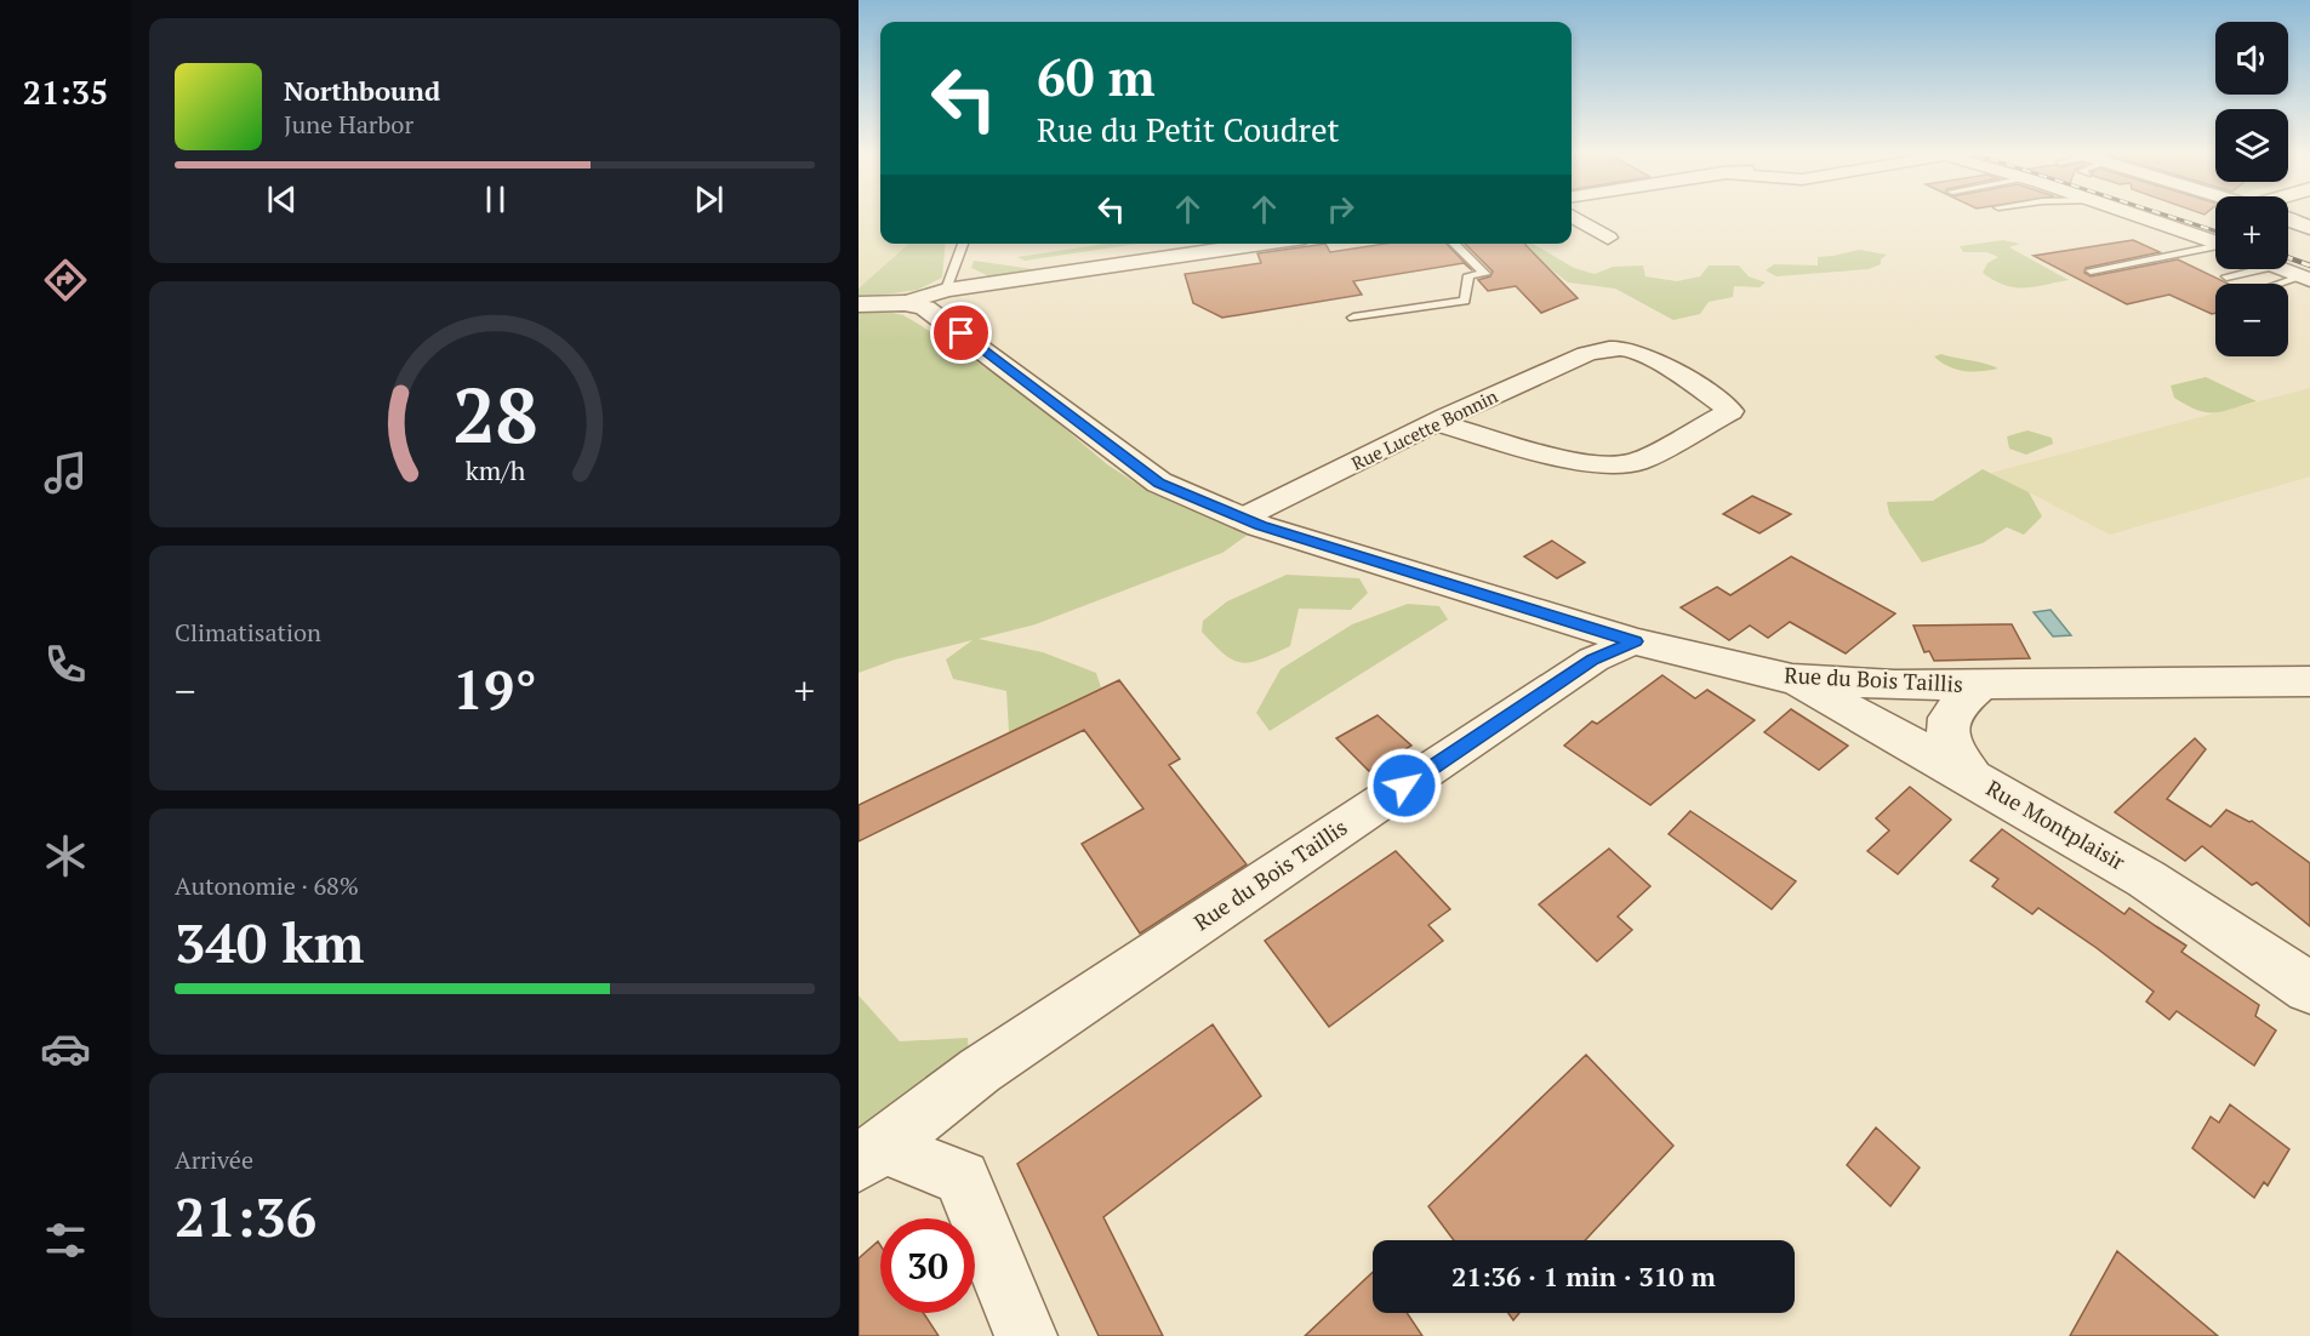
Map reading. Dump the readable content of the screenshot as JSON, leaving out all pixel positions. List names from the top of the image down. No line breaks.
{"streets":{"street":["Rue Lucette Bonnin","Rue du Bois Taillis","Rue Montplaisir"]},"crossings":[["Rue du Bois Taillis","Rue Montplaisir"]],"page":{"tabs":"21:35","map_buttons":["+","−"],"turn":["60 m","Rue du Petit Coudret"],"song":["Northbound","June Harbor"],"tile":["Climatisation",["Autonomie · 68%","340 km"],["Arrivée","21:36"]],"heat":["−","19°","+"],"limit":"30","trip":"21:36 · 1 min · 310 m","gauge":["28","km/h"]}}
